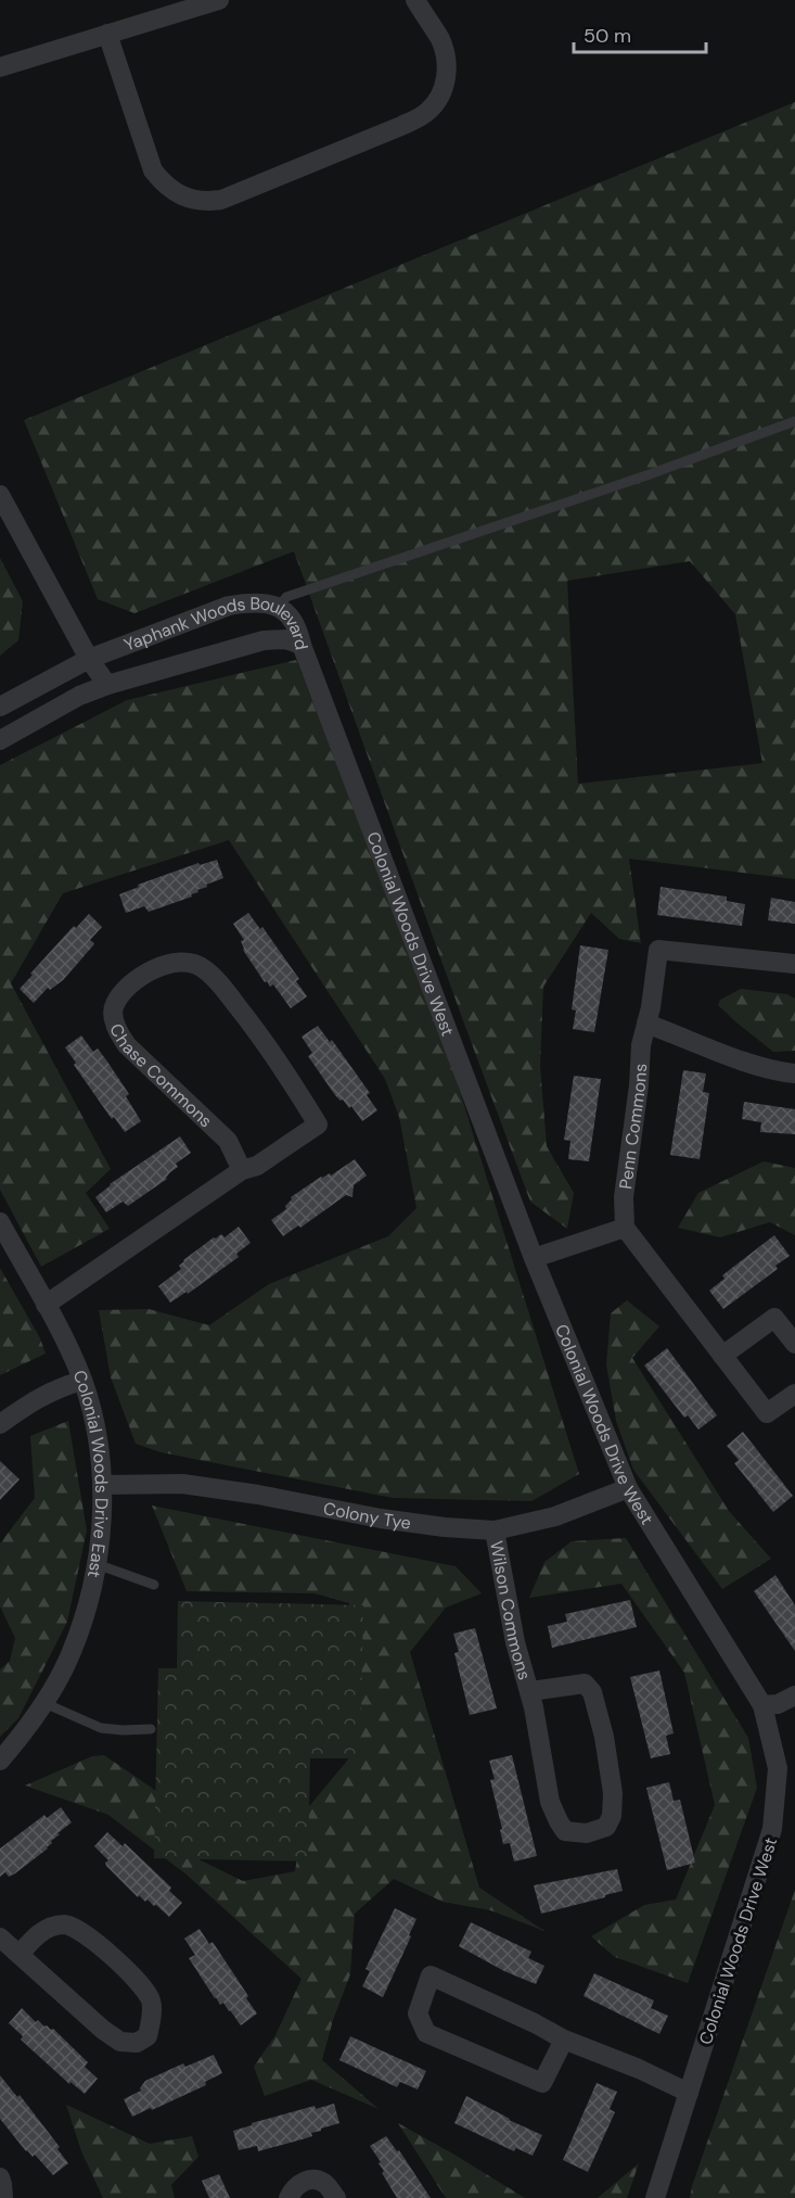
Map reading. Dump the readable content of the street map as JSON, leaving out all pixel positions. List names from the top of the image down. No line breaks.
{"streets":{"street":["Yaphank Woods Boulevard","Colonial Woods Drive West","Chase Commons","Penn Commons","Colonial Woods Drive East","Colony Tye","Wilson Commons"]},"crossings":[["Yaphank Woods Boulevard","Colonial Woods Drive West"],["Colonial Woods Drive West","Colony Tye"],["Chase Commons","Colonial Woods Drive East"],["Colonial Woods Drive East","Colony Tye"],["Colony Tye","Wilson Commons"]],"scale_bar":"50 m"}
